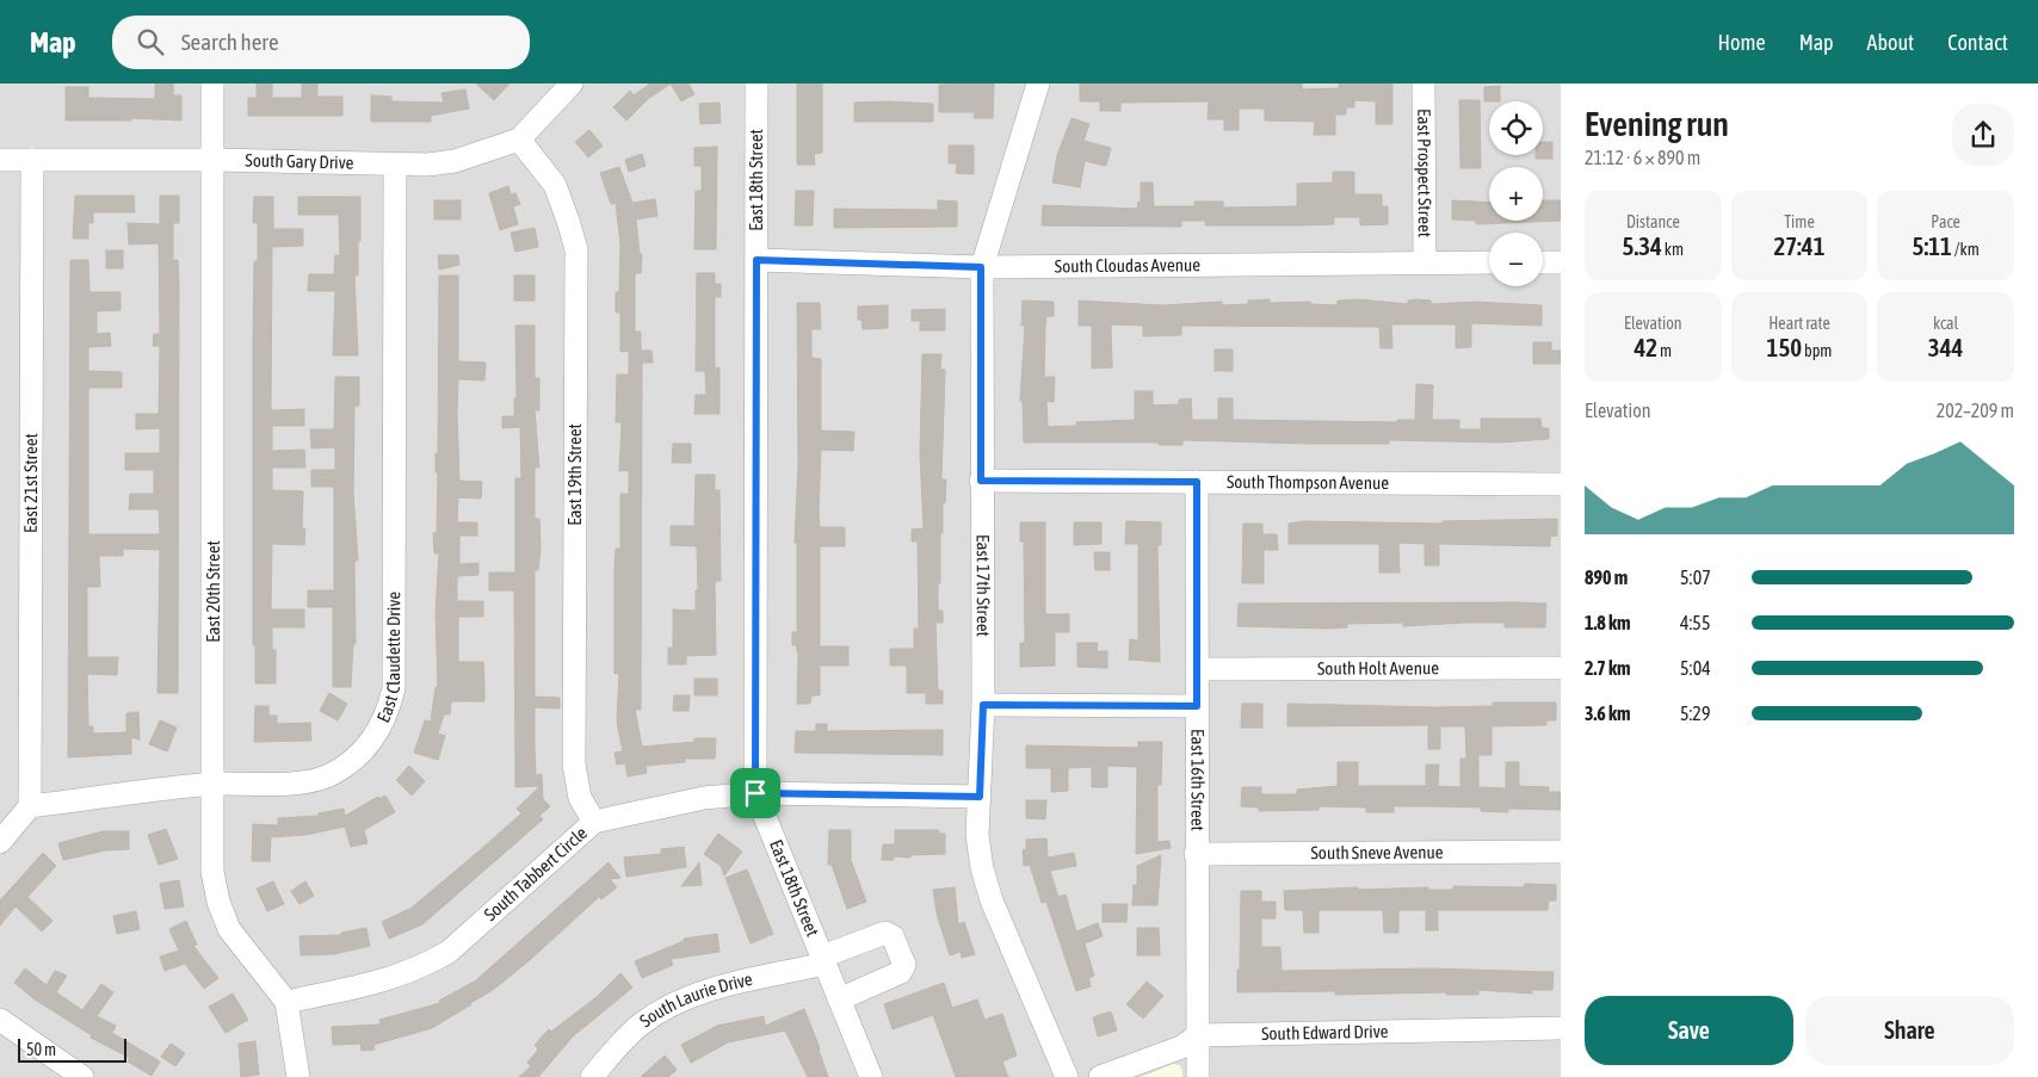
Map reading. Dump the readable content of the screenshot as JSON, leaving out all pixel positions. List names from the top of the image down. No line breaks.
{"streets":{"street":["South Gary Drive","East Prospect Street","East 18th Street","South Cloudas Avenue","East 19th Street","South Thompson Avenue","East 21st Street","East 17th Street","East 20th Street","East Claudette Drive","South Holt Avenue","East 16th Street","South Sneve Avenue","South Tabbert Circle","South Laurie Drive","South Edward Drive"]},"crossings":[["South Gary Drive","East 19th Street"],["South Gary Drive","East 21st Street"],["South Gary Drive","East 20th Street"],["South Gary Drive","East Claudette Drive"],["East Prospect Street","South Cloudas Avenue"],["East 18th Street","South Cloudas Avenue"],["East 18th Street","South Tabbert Circle"],["East 18th Street","South Laurie Drive"],["South Cloudas Avenue","East 17th Street"],["East 19th Street","South Tabbert Circle"],["South Thompson Avenue","East 17th Street"],["South Thompson Avenue","East 16th Street"],["East 21st Street","East Claudette Drive"],["East 17th Street","South Tabbert Circle"],["East 20th Street","East Claudette Drive"],["East 20th Street","South Tabbert Circle"],["South Holt Avenue","East 16th Street"],["East 16th Street","South Sneve Avenue"],["East 16th Street","South Edward Drive"]],"scale_bar":"50 m","page":{"header":"Map","search":"Search here","nav":["Home","Map","About","Contact"],"heading":["Evening run","21:12 · 6 × 890 m"],"map_buttons":["+","−"],"stats":[["Distance","5.34 km"],["Time","27:41"],["Pace","5:11 /km"],["Elevation","42 m"],["Heart rate","150 bpm"],["kcal","344"]],"chart":["Elevation","202–209 m"],"list":[{"name":"890 m","note":"5:07"},{"name":"1.8 km","note":"4:55"},{"name":"2.7 km","note":"5:04"},{"name":"3.6 km","note":"5:29"}],"buttons":["Save","Share"],"scale":"50 m"}}
